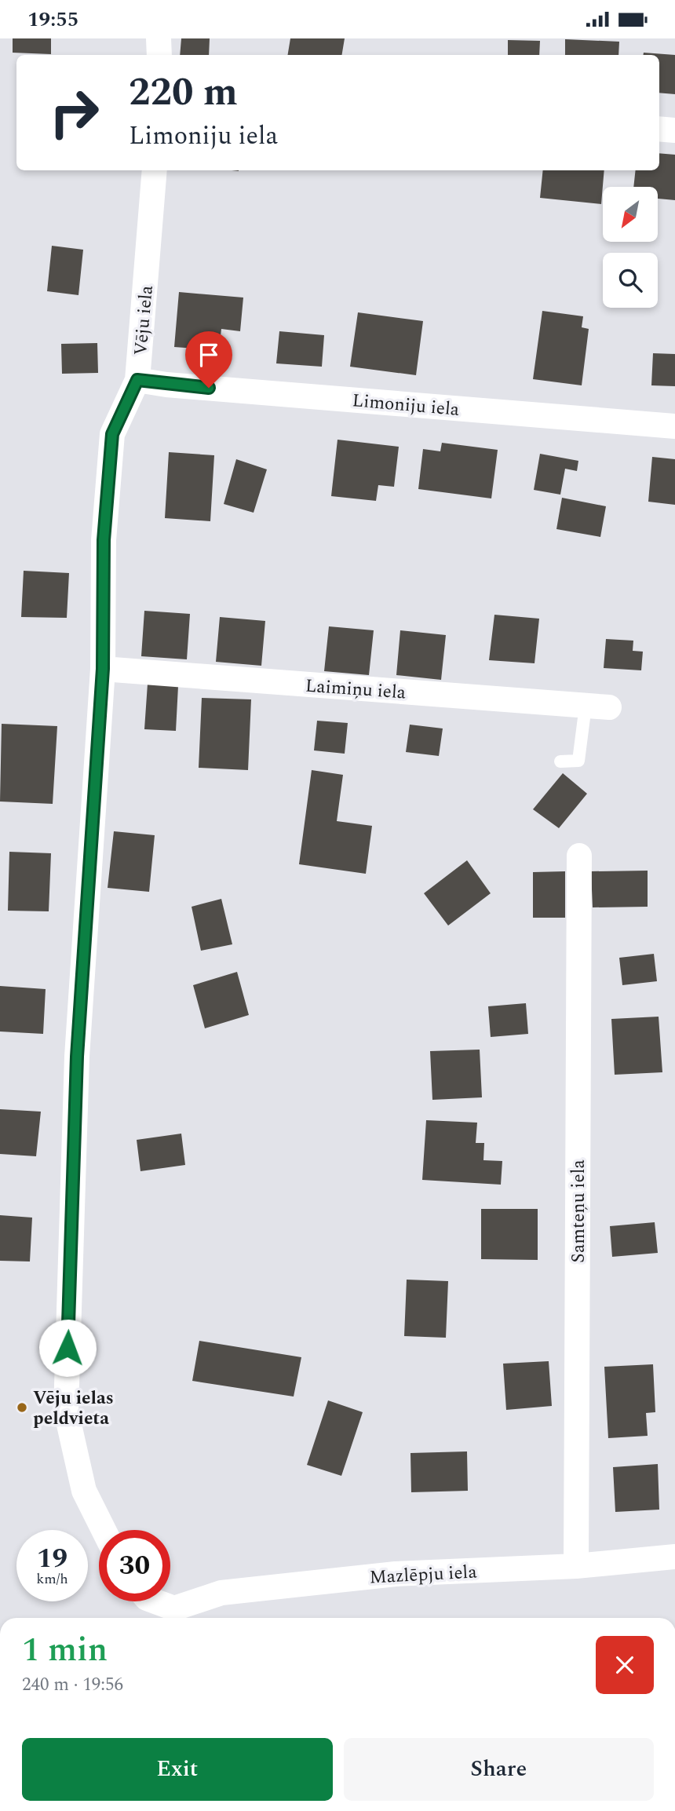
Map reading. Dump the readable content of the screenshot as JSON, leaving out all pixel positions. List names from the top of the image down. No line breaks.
{"streets":{"street":["Vēju iela","Limoniju iela","Laimiņu iela","Samteņu iela","Mazlēpju iela"]},"crossings":[["Vēju iela","Limoniju iela"],["Vēju iela","Laimiņu iela"],["Samteņu iela","Mazlēpju iela"]],"places":["Vēju ielas peldvieta"],"north":"bottom left","page":{"status":"19:55","turn":["220 m","Limoniju iela"],"speed":"19 km/h","limit":"30","heading":["1 min","240 m · 19:56"],"buttons":["Exit","Share"]}}
